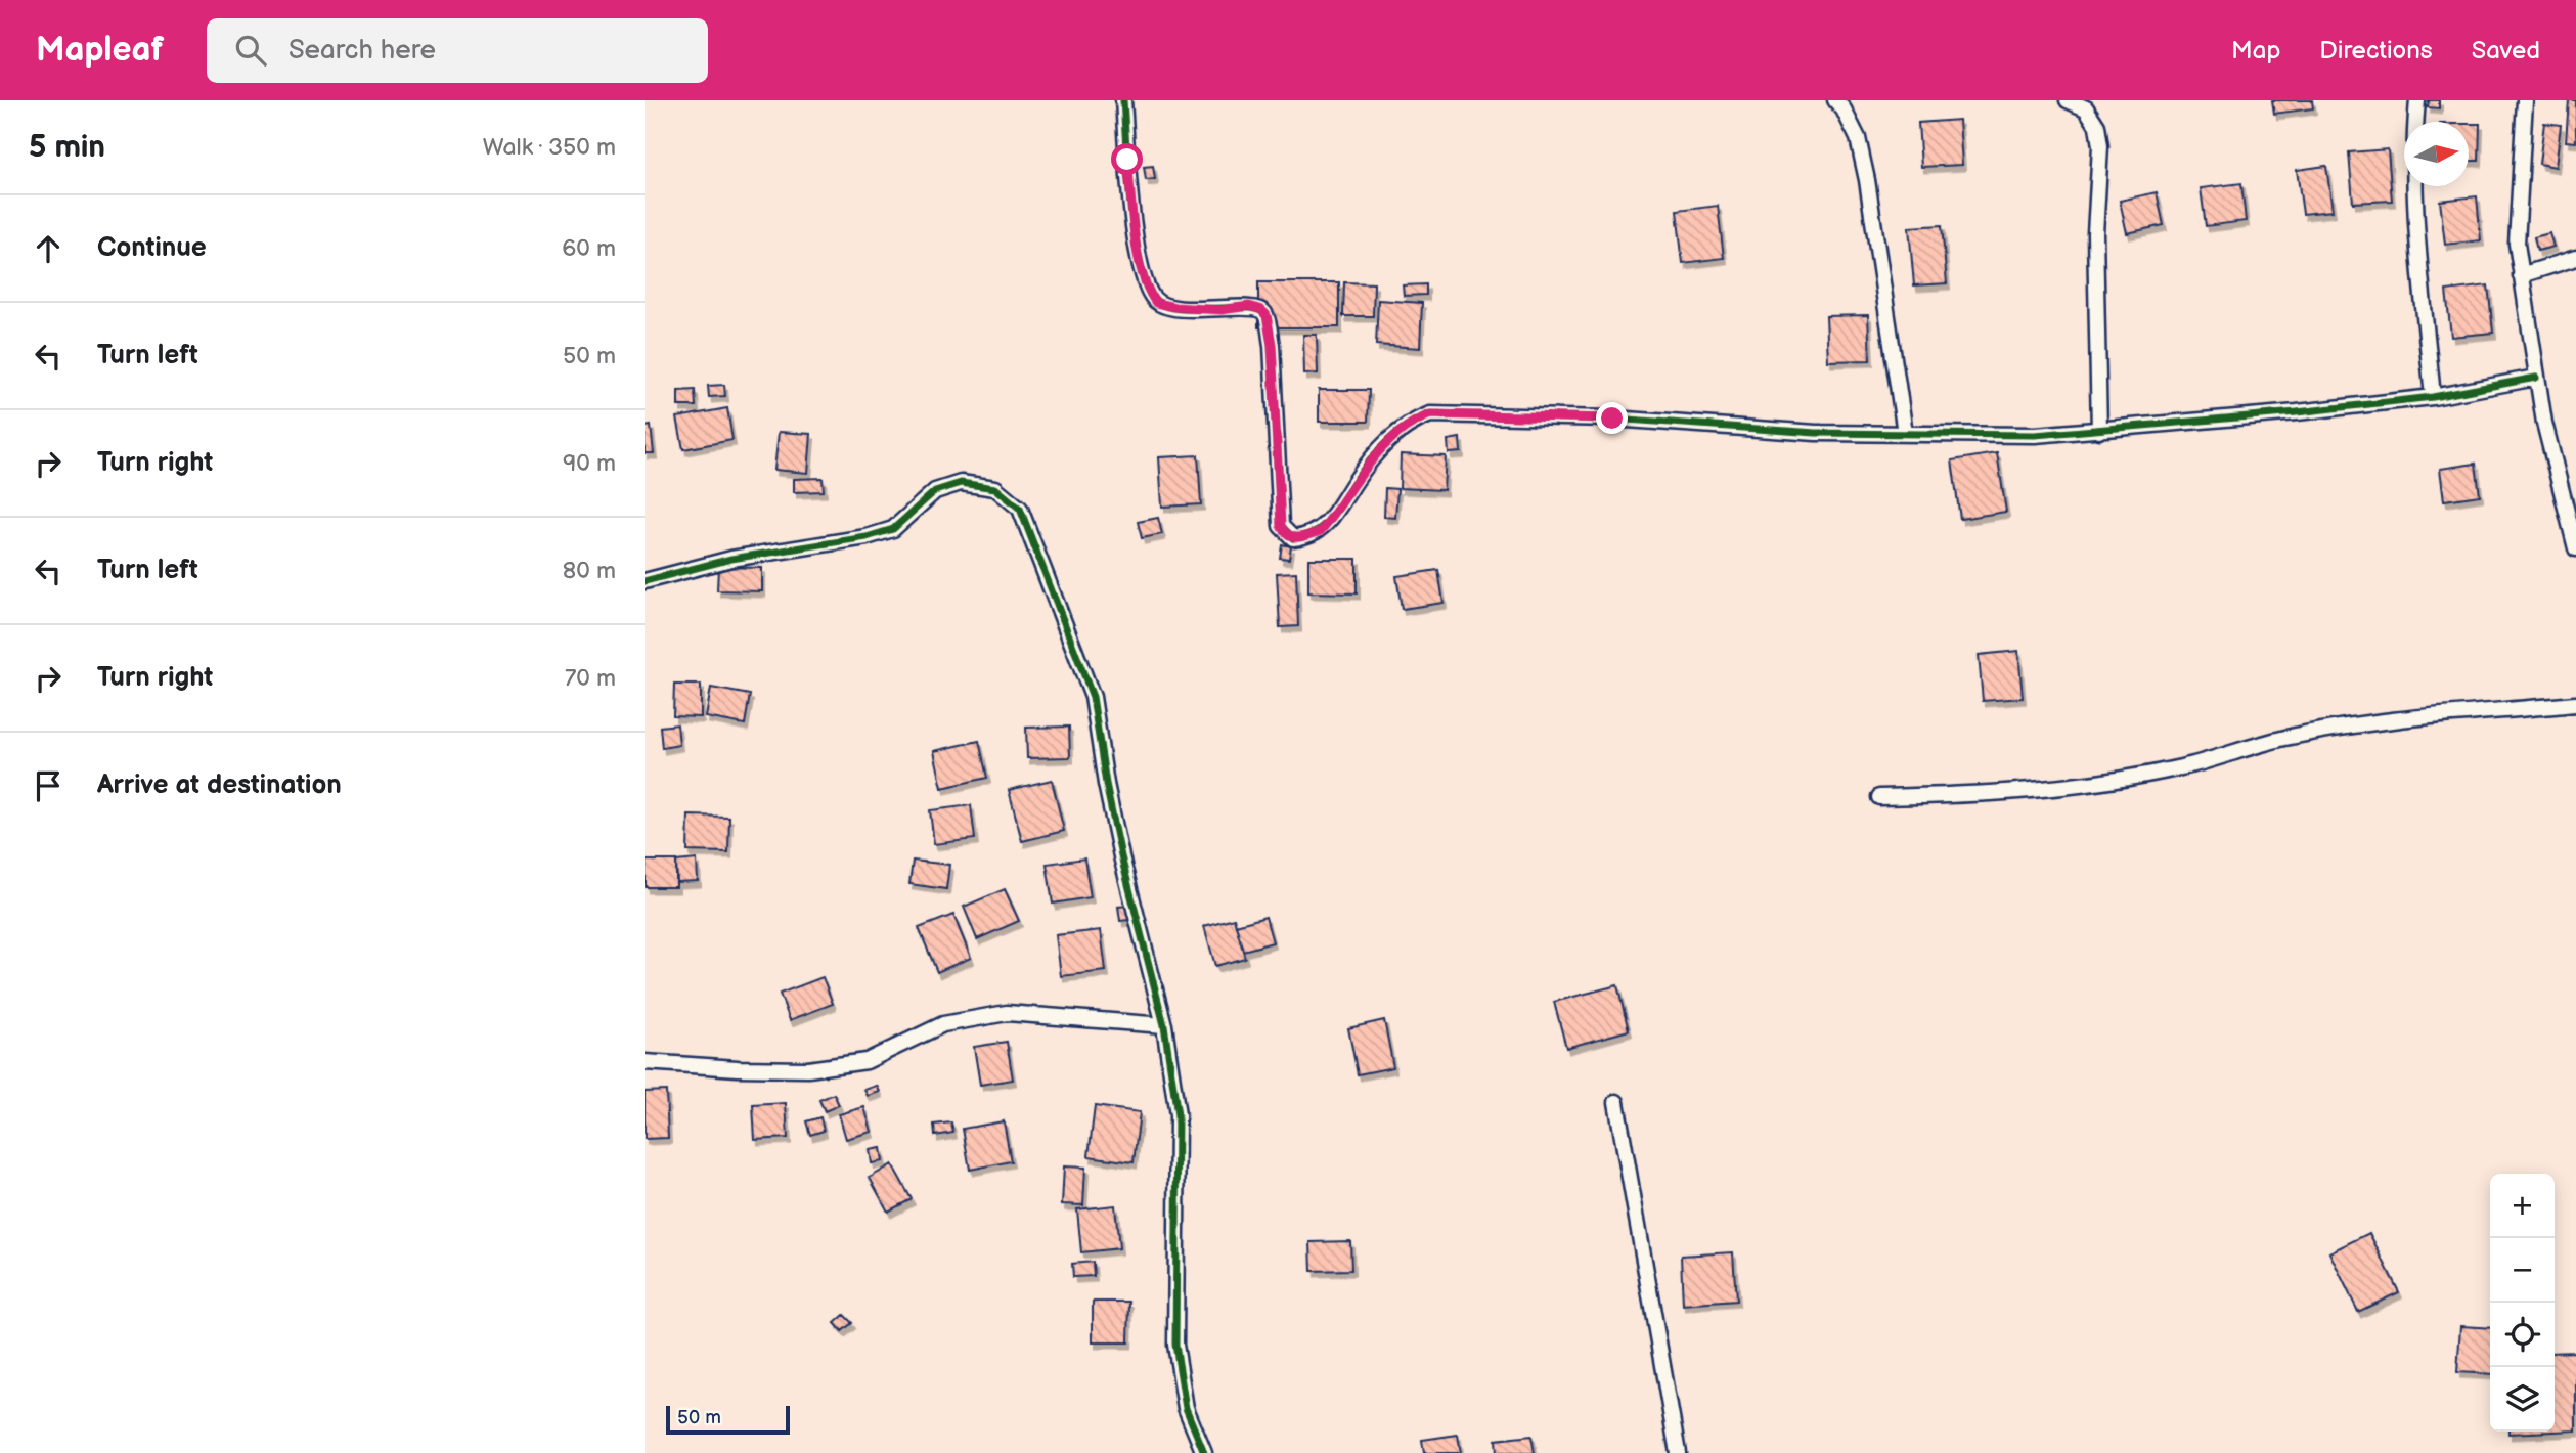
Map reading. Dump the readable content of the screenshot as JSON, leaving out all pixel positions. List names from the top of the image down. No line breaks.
{"scale_bar":"50 m","north":"right","page":{"header":"Mapleaf","search":"Search here","nav":["Map","Directions","Saved"],"heading":["5 min","Walk · 350 m"],"list":[["Continue","60 m"],["Turn left","50 m"],["Turn right","90 m"],["Turn left","80 m"],["Turn right","70 m"],"Arrive at destination"],"map_buttons":["+","−"],"scale":"50 m"}}
